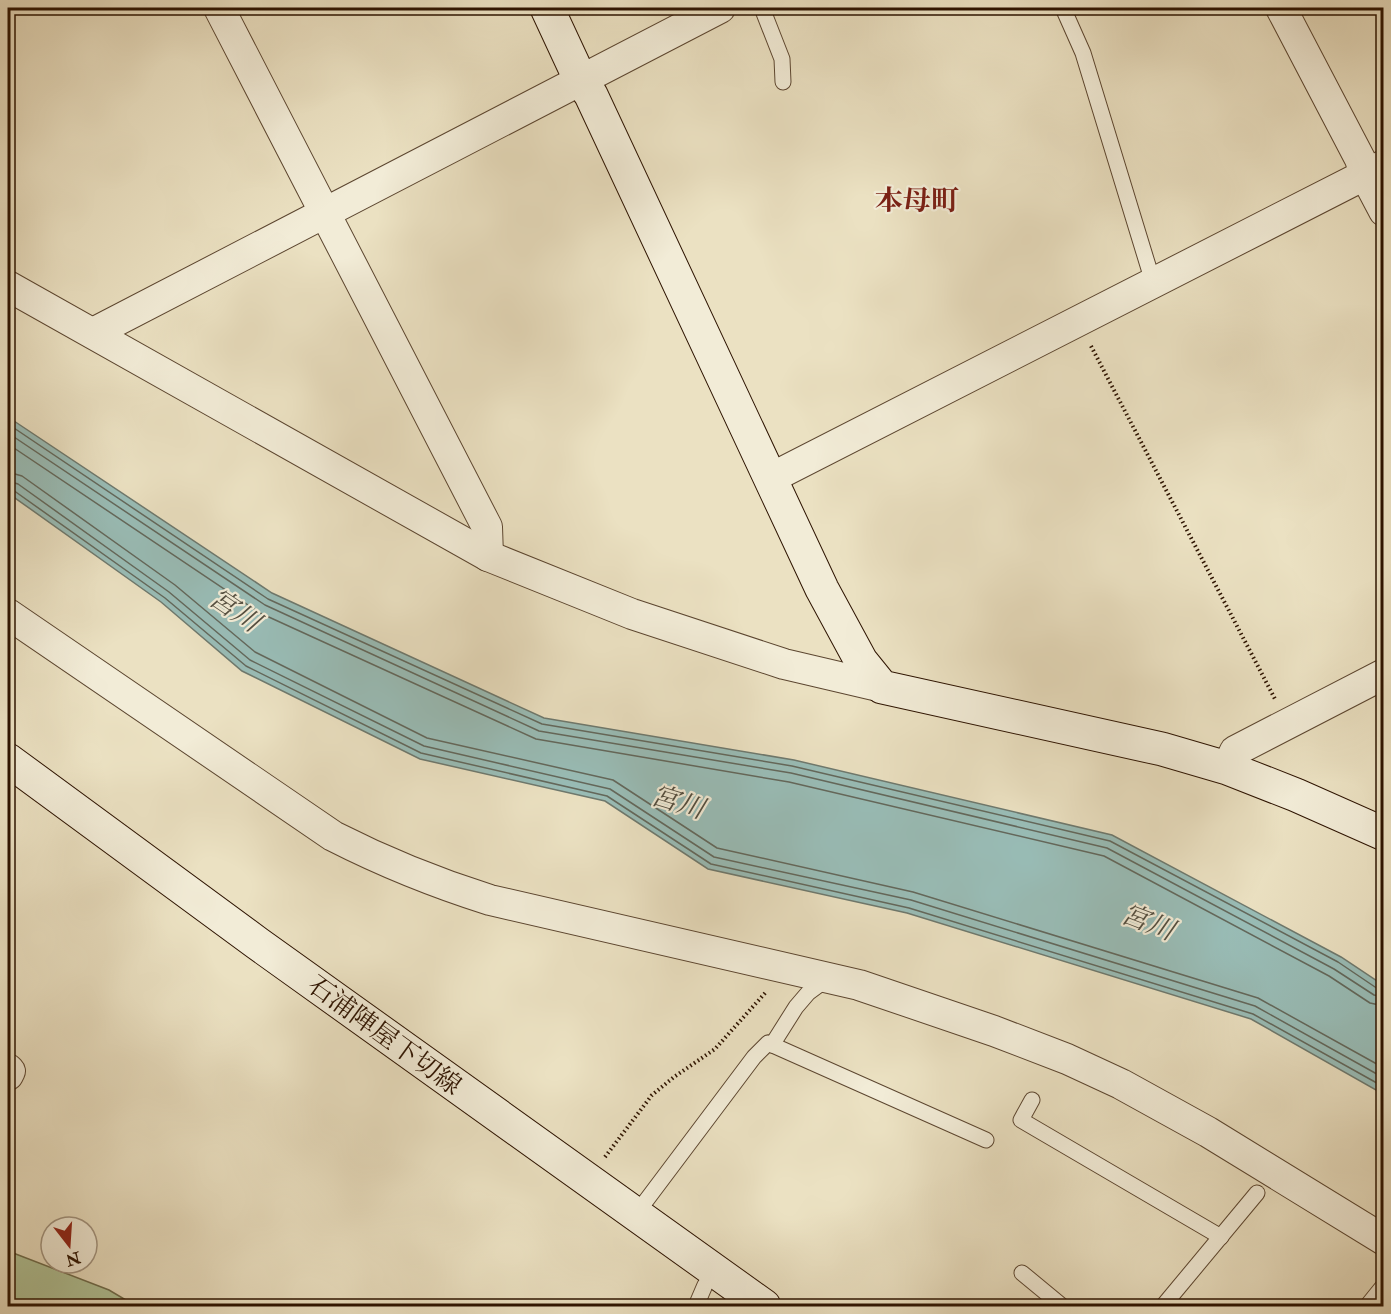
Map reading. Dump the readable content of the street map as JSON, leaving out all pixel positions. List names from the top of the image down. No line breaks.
{"streets":{"street":["石浦陣屋下切線"]},"districts":["本母町"],"water":["宮川"],"north":"bottom"}
